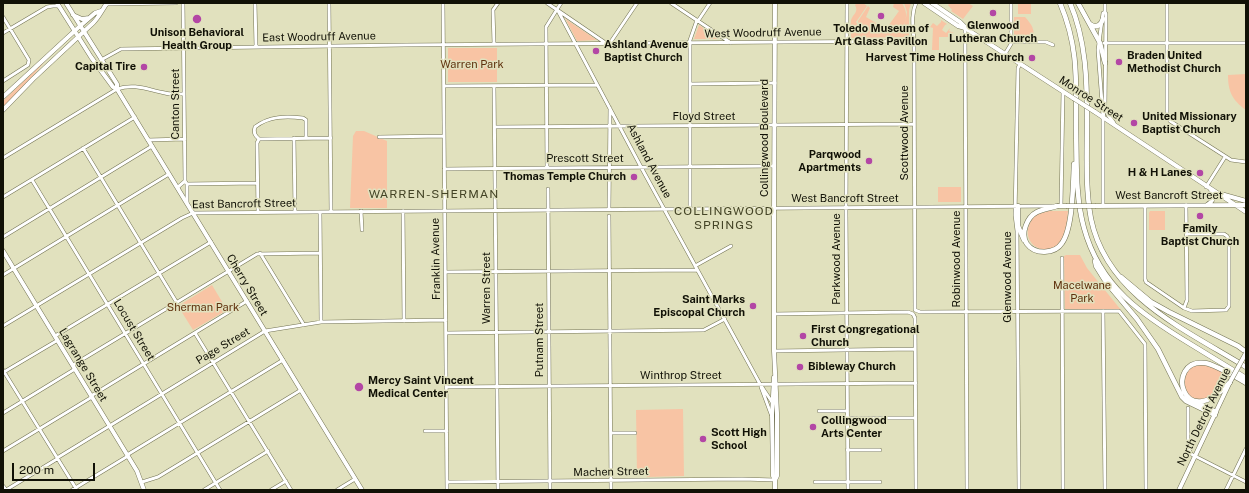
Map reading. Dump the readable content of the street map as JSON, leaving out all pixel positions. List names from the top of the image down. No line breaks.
{"streets":{"main road":["Monroe Street","Collingwood Boulevard","West Bancroft Street","Cherry Street","Lagrange Street","North Detroit Avenue"],"street":["West Woodruff Avenue","East Woodruff Avenue","Canton Street","Floyd Street","Scottwood Avenue","Prescott Street","Ashland Avenue","East Bancroft Street","Franklin Avenue","Parkwood Avenue","Robinwood Avenue","Glenwood Avenue","Warren Street","Locust Street","Putnam Street","Page Street","Winthrop Street","Machen Street"]},"crossings":[["West Woodruff Avenue","East Woodruff Avenue"],["West Woodruff Avenue","Scottwood Avenue"],["West Woodruff Avenue","Collingwood Boulevard"],["West Woodruff Avenue","Ashland Avenue"],["West Woodruff Avenue","Franklin Avenue"],["West Woodruff Avenue","Parkwood Avenue"],["East Woodruff Avenue","Canton Street"],["East Woodruff Avenue","Franklin Avenue"],["East Woodruff Avenue","Cherry Street"],["Monroe Street","West Bancroft Street"],["Monroe Street","Robinwood Avenue"],["Monroe Street","Glenwood Avenue"],["Canton Street","Cherry Street"],["Floyd Street","Scottwood Avenue"],["Floyd Street","Collingwood Boulevard"],["Floyd Street","Ashland Avenue"],["Floyd Street","Parkwood Avenue"],["Floyd Street","Warren Street"],["Scottwood Avenue","West Bancroft Street"],["Scottwood Avenue","Robinwood Avenue"],["Collingwood Boulevard","Prescott Street"],["Collingwood Boulevard","Ashland Avenue"],["Collingwood Boulevard","West Bancroft Street"],["Collingwood Boulevard","Winthrop Street"],["Collingwood Boulevard","Machen Street"],["Prescott Street","Ashland Avenue"],["Prescott Street","Franklin Avenue"],["Prescott Street","Warren Street"],["Ashland Avenue","West Bancroft Street"],["Ashland Avenue","Winthrop Street"],["West Bancroft Street","East Bancroft Street"],["West Bancroft Street","Franklin Avenue"],["West Bancroft Street","Parkwood Avenue"],["West Bancroft Street","Robinwood Avenue"],["West Bancroft Street","Glenwood Avenue"],["West Bancroft Street","Warren Street"],["West Bancroft Street","Putnam Street"],["East Bancroft Street","Franklin Avenue"],["East Bancroft Street","Cherry Street"],["East Bancroft Street","Locust Street"],["East Bancroft Street","Lagrange Street"],["Franklin Avenue","Page Street"],["Franklin Avenue","Winthrop Street"],["Franklin Avenue","Machen Street"],["Parkwood Avenue","Winthrop Street"],["Cherry Street","Page Street"],["Warren Street","Winthrop Street"],["Warren Street","Machen Street"],["Locust Street","Page Street"],["Putnam Street","Winthrop Street"],["Putnam Street","Machen Street"],["Page Street","Lagrange Street"]],"districts":["WARREN-SHERMAN","COLLINGWOOD SPRINGS"],"parks":["Warren Park","Macelwane Park","Sherman Park"],"places":["Glenwood Lutheran Church","Toledo Museum of Art Glass Pavillon","Unison Behavioral Health Group","Ashland Avenue Baptist Church","Harvest Time Holiness Church","Braden United Methodist Church","Capital Tire","United Missionary Baptist Church","Parqwood Apartments","H & H Lanes","Thomas Temple Church","Family Baptist Church","Saint Marks Episcopal Church","First Congregational Church","Bibleway Church","Mercy Saint Vincent Medical Center","Collingwood Arts Center","Scott High School"],"scale_bar":"200 m"}
